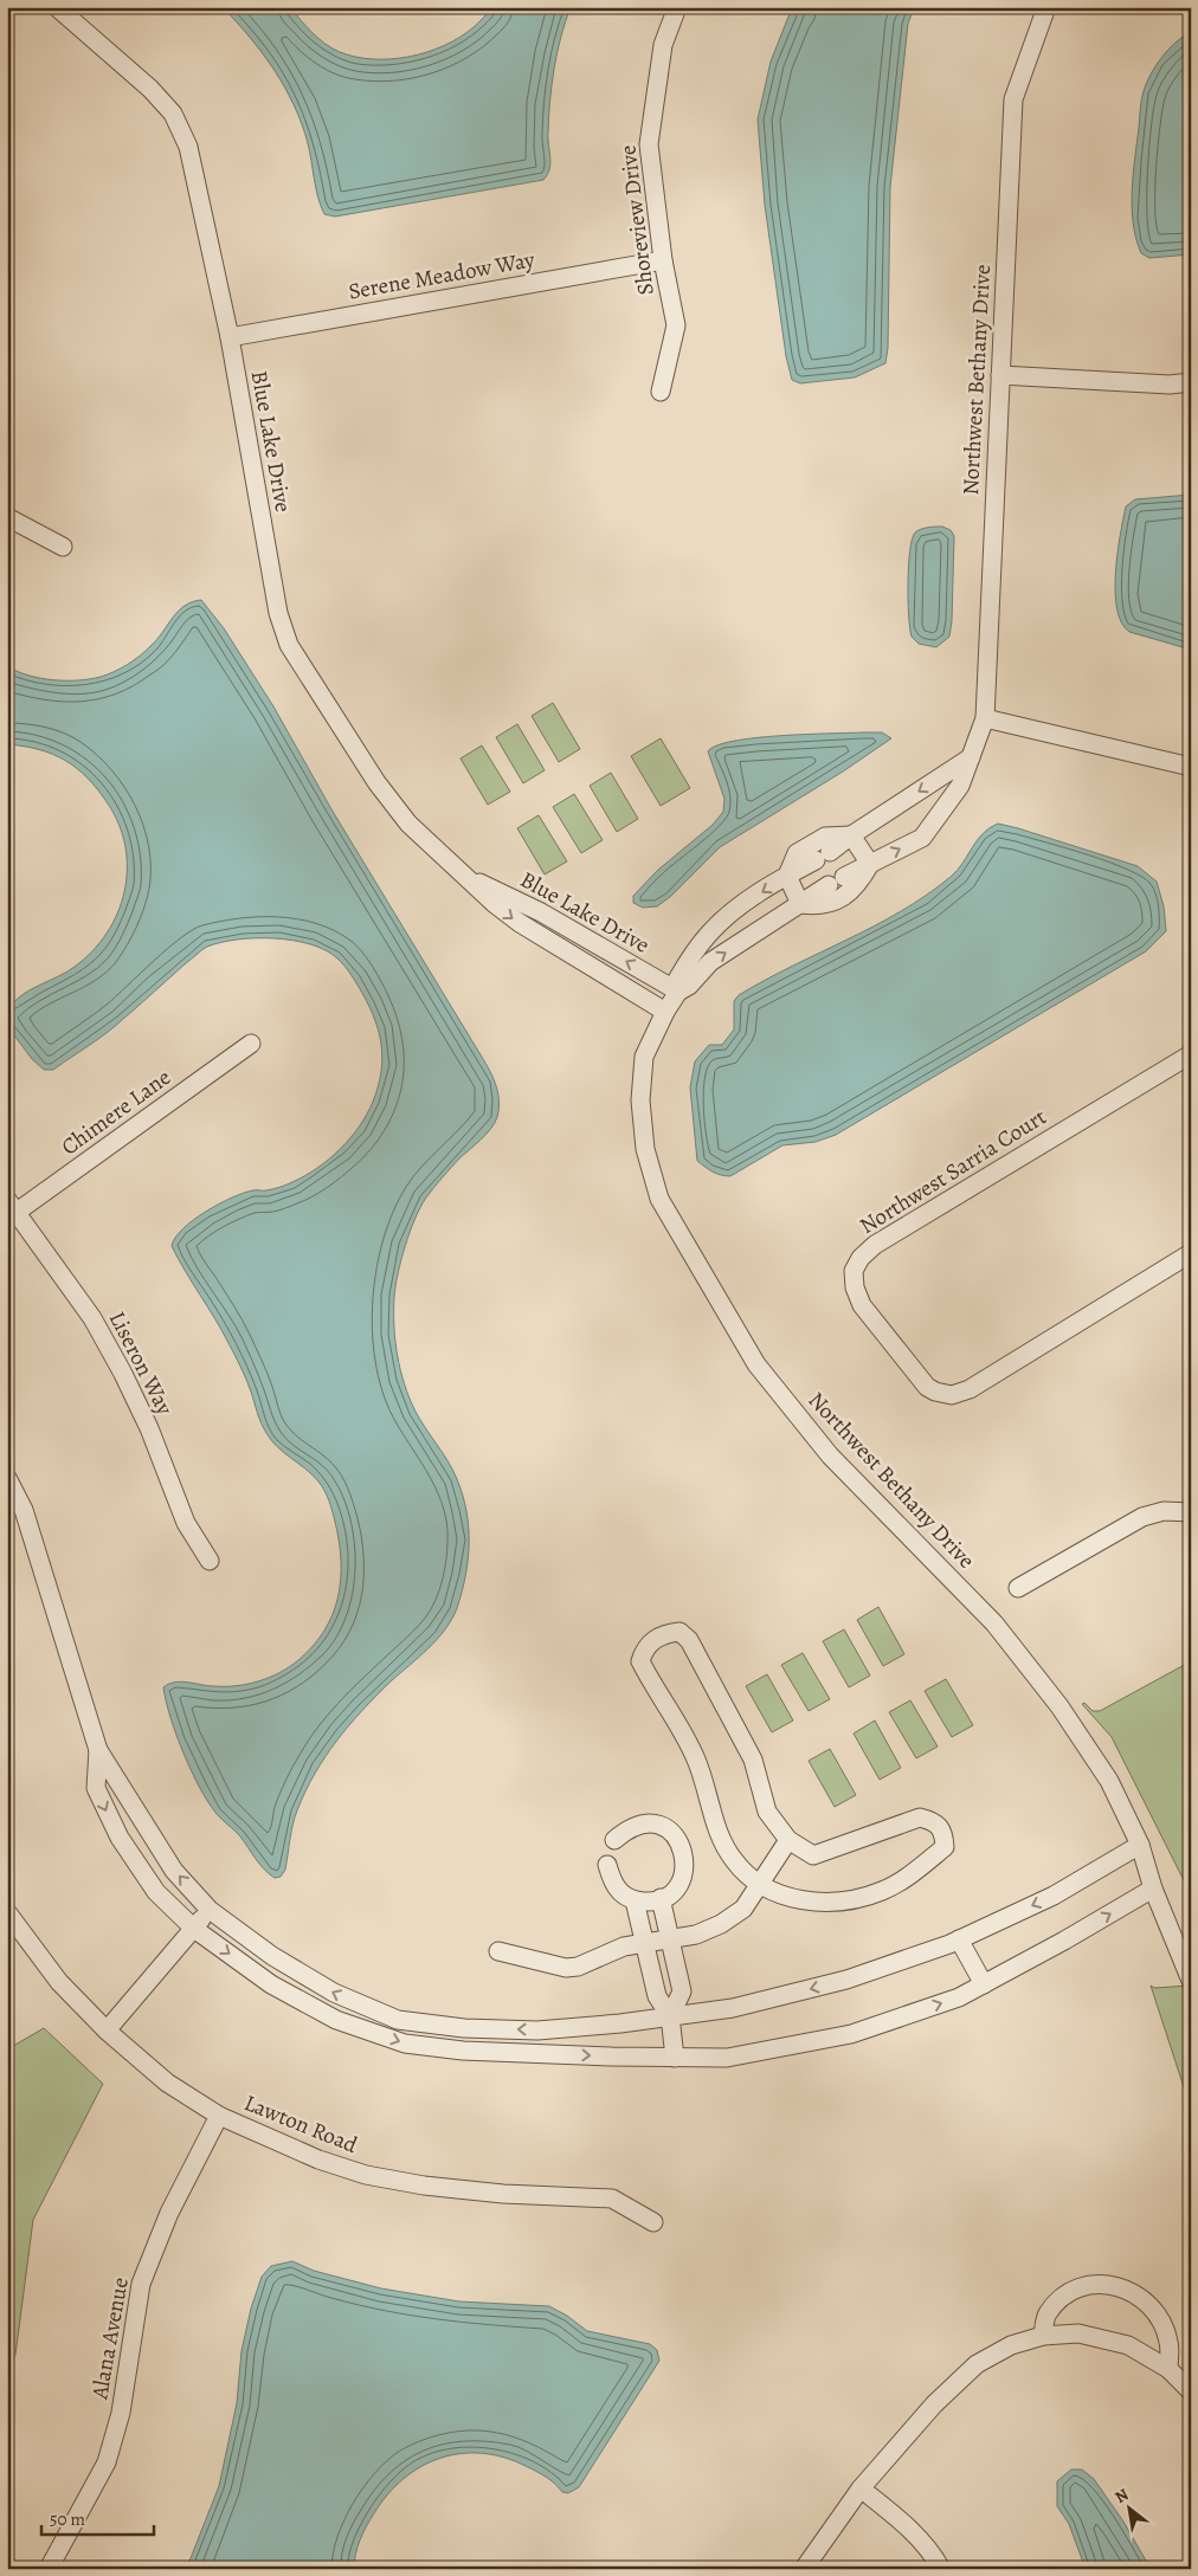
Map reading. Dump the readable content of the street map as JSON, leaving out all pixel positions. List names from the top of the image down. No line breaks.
{"streets":{"street":["Shoreview Drive","Serene Meadow Way","Northwest Bethany Drive","Blue Lake Drive","Chimere Lane","Northwest Sarria Court","Liseron Way","Lawton Road","Alana Avenue"]},"crossings":[["Shoreview Drive","Serene Meadow Way"],["Serene Meadow Way","Blue Lake Drive"],["Northwest Bethany Drive","Blue Lake Drive"],["Chimere Lane","Liseron Way"],["Lawton Road","Alana Avenue"]],"scale_bar":"50 m","north":"top left"}
